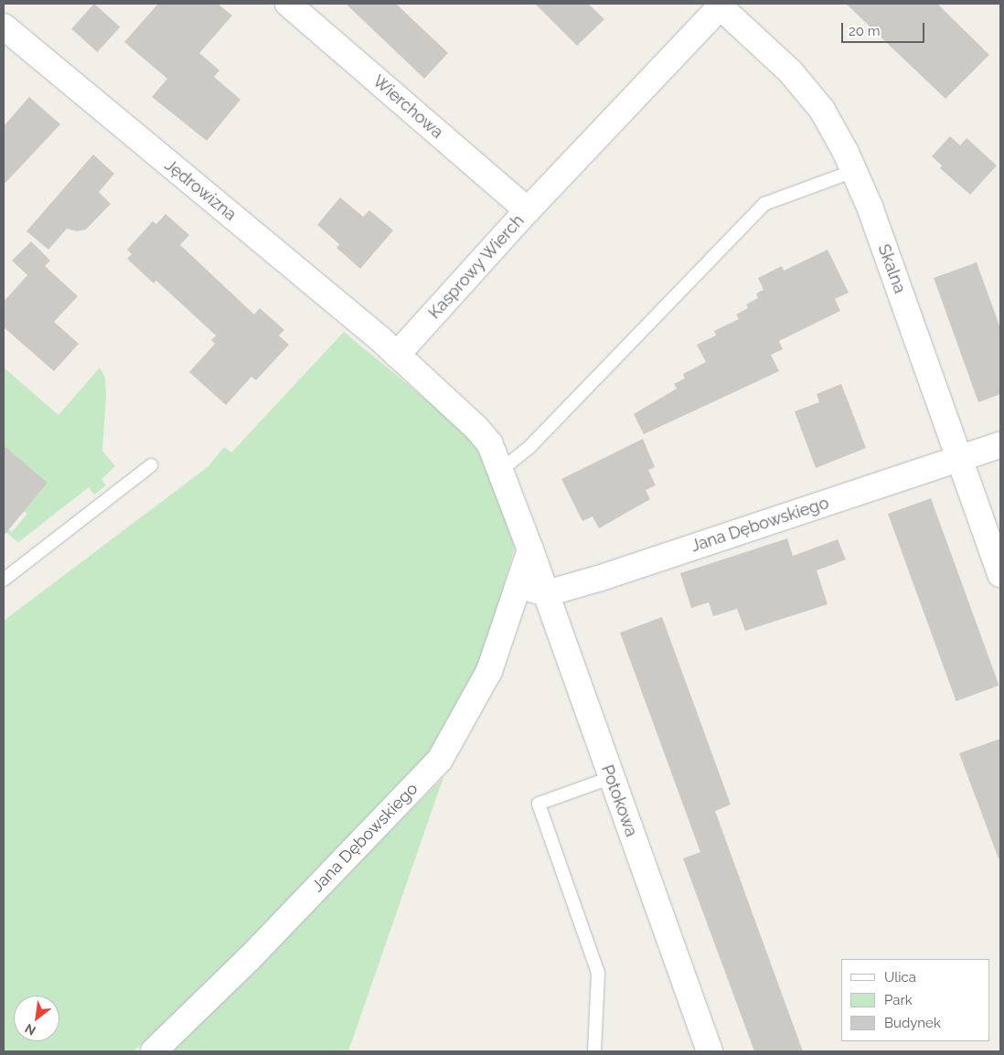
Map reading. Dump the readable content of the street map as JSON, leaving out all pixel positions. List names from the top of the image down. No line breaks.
{"streets":{"street":["Wierchowa","Jędrowizna","Kasprowy Wierch","Skalna","Jana Dębowskiego","Potokowa"]},"crossings":[["Wierchowa","Kasprowy Wierch"],["Jędrowizna","Kasprowy Wierch"],["Kasprowy Wierch","Skalna"],["Skalna","Jana Dębowskiego"],["Jana Dębowskiego","Potokowa"]],"legend":["Ulica","Park","Budynek"],"scale_bar":"20 m","north":"bottom left"}
